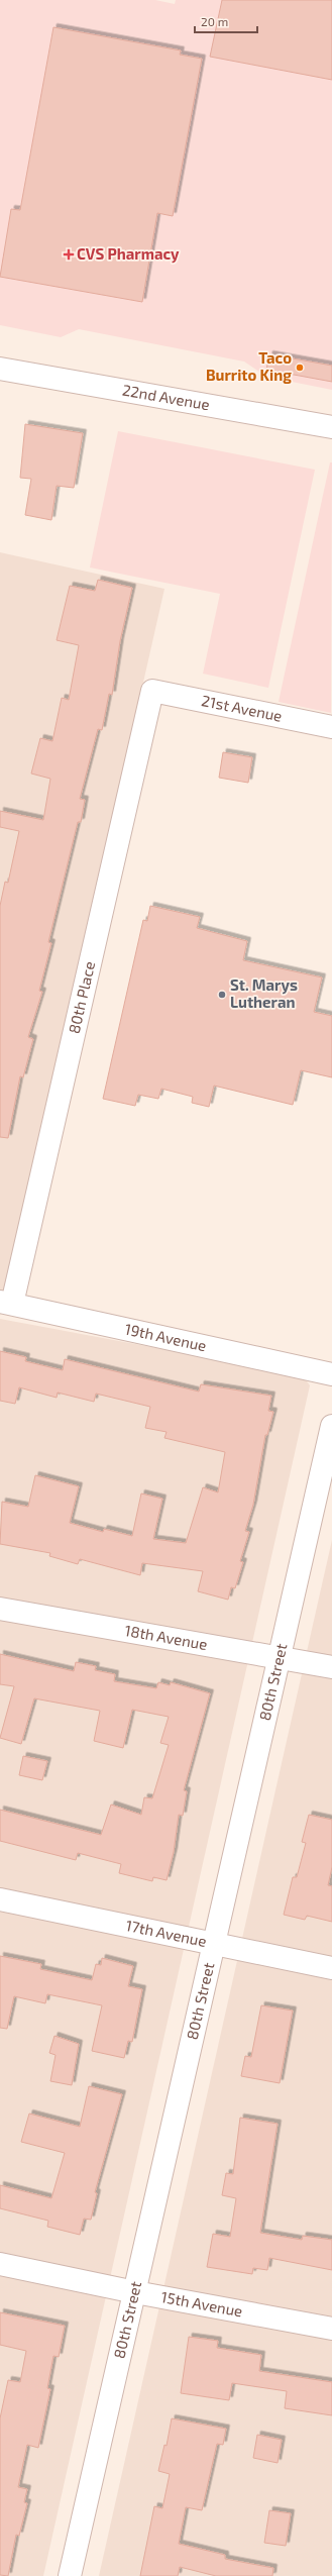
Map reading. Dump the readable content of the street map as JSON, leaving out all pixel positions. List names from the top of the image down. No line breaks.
{"streets":{"street":["22nd Avenue","21st Avenue","80th Place","19th Avenue","18th Avenue","80th Street","17th Avenue","15th Avenue"]},"crossings":[["21st Avenue","80th Place"],["80th Place","19th Avenue"],["18th Avenue","80th Street"],["80th Street","17th Avenue"],["80th Street","15th Avenue"]],"places":{"health":["CVS Pharmacy"],"other":["Taco Burrito King","St. Marys Lutheran"]},"scale_bar":"20 m"}
